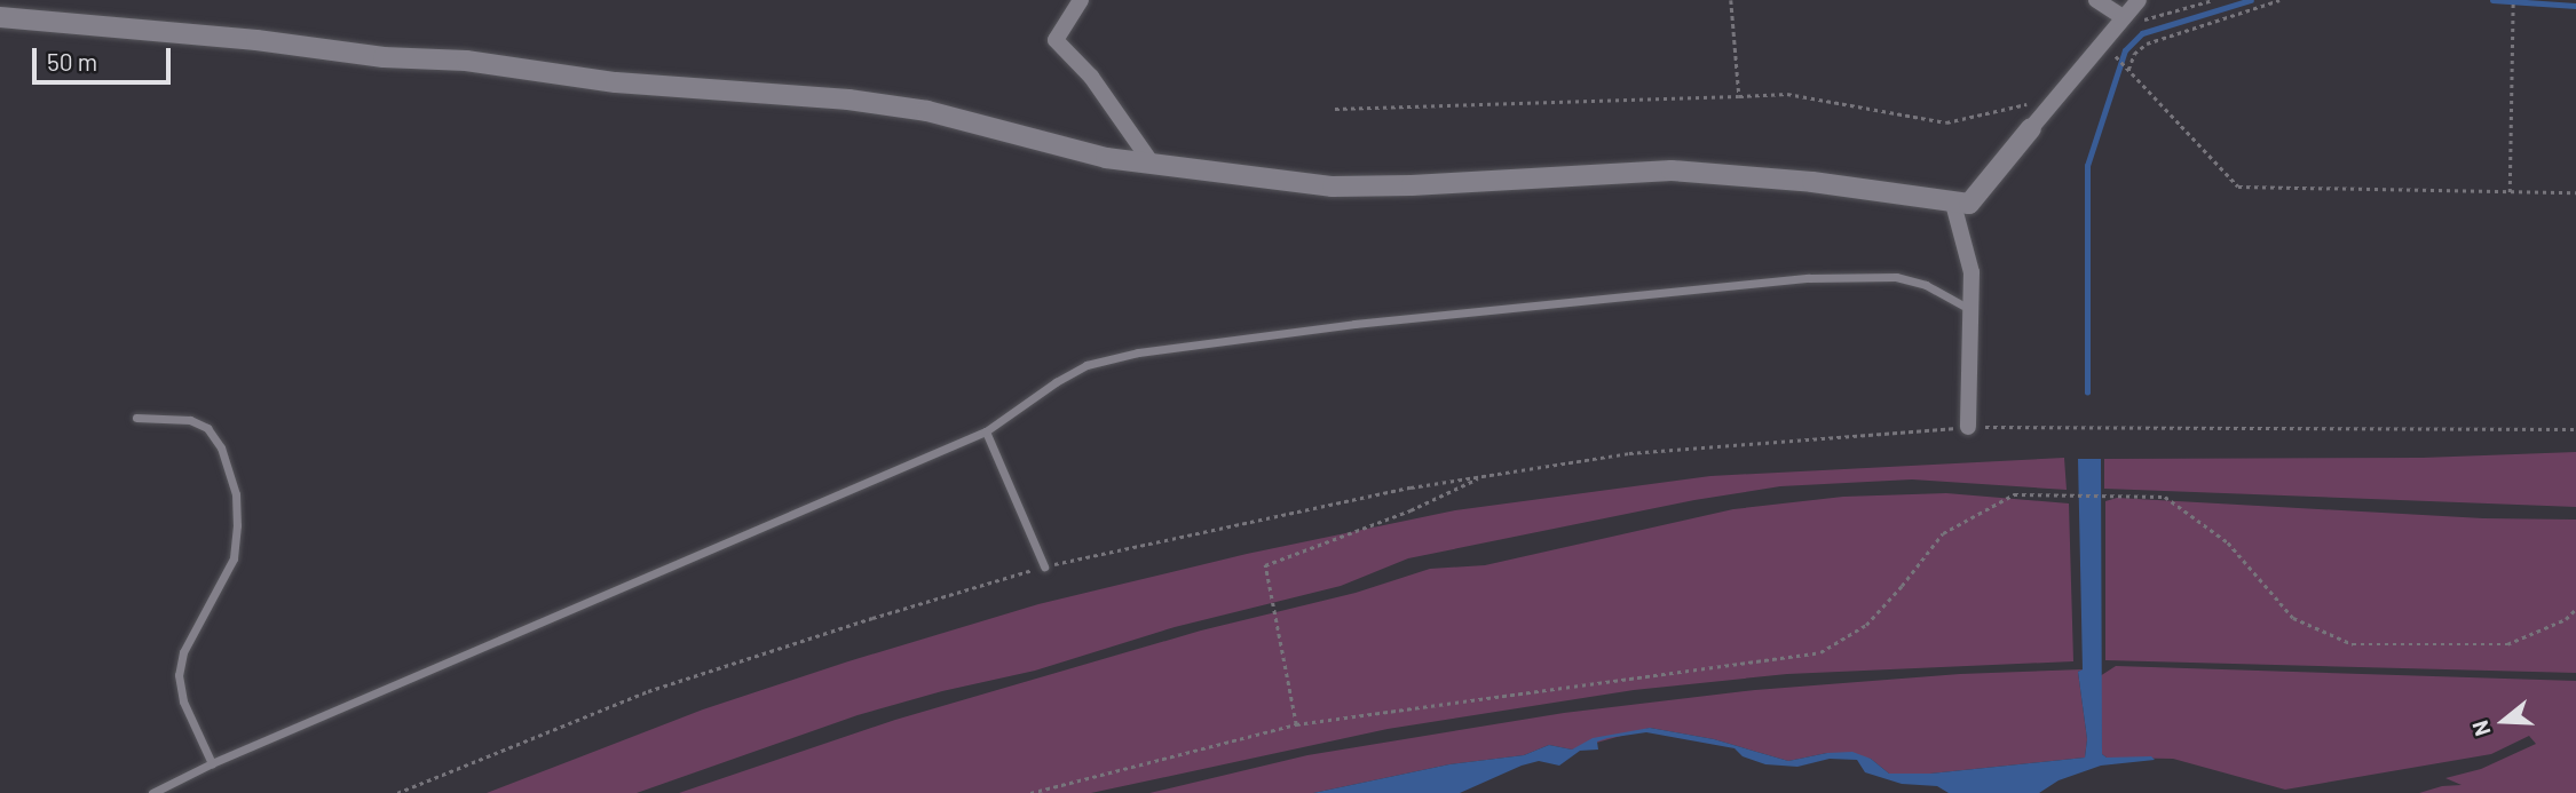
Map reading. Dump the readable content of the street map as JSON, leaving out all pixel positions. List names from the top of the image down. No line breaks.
{"scale_bar":"50 m","north":"left"}
